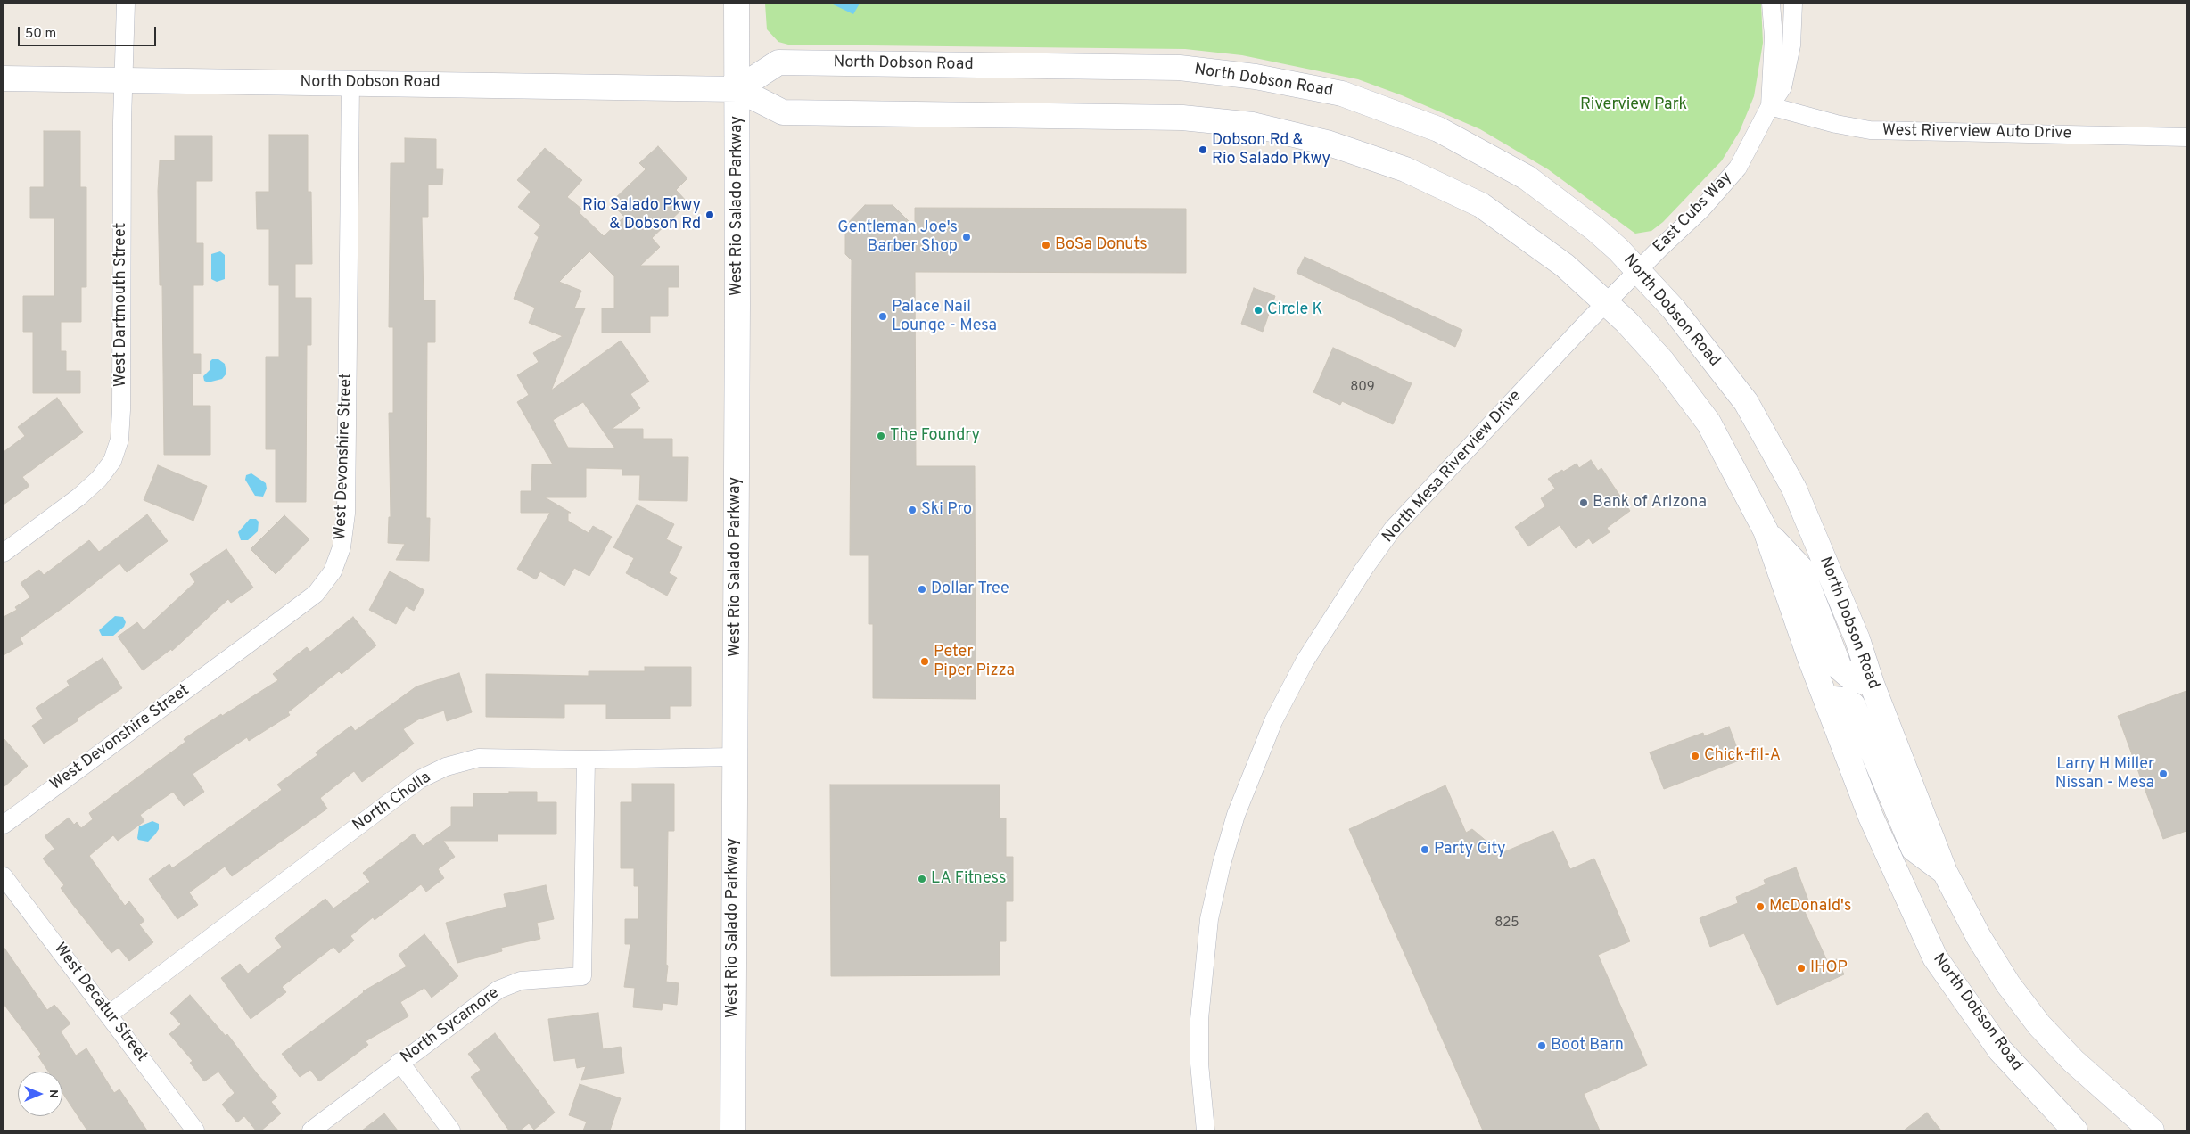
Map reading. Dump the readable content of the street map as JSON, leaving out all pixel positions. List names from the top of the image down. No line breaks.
{"streets":{"main road":["North Dobson Road","West Rio Salado Parkway"],"street":["West Riverview Auto Drive","East Cubs Way","West Dartmouth Street","West Devonshire Street","North Mesa Riverview Drive","North Cholla","West Decatur Street","North Sycamore"]},"crossings":[["North Dobson Road","West Rio Salado Parkway"],["North Dobson Road","East Cubs Way"],["North Dobson Road","West Dartmouth Street"],["North Dobson Road","West Devonshire Street"],["North Dobson Road","North Mesa Riverview Drive"],["West Riverview Auto Drive","East Cubs Way"],["West Rio Salado Parkway","North Cholla"],["East Cubs Way","North Mesa Riverview Drive"],["North Cholla","West Decatur Street"],["North Cholla","North Sycamore"]],"parks":["Riverview Park"],"places":["Dobson Rd & Rio Salado Pkwy","Rio Salado Pkwy & Dobson Rd","Gentleman Joe's Barber Shop","BoSa Donuts","Circle K","Palace Nail Lounge - Mesa","The Foundry","Bank of Arizona","Ski Pro","Dollar Tree","Peter Piper Pizza","Chick-fil-A","Larry H Miller Nissan - Mesa","Party City","LA Fitness","McDonald's","IHOP","Boot Barn"],"house_numbers":["809","825"],"scale_bar":"50 m","north":"right"}
